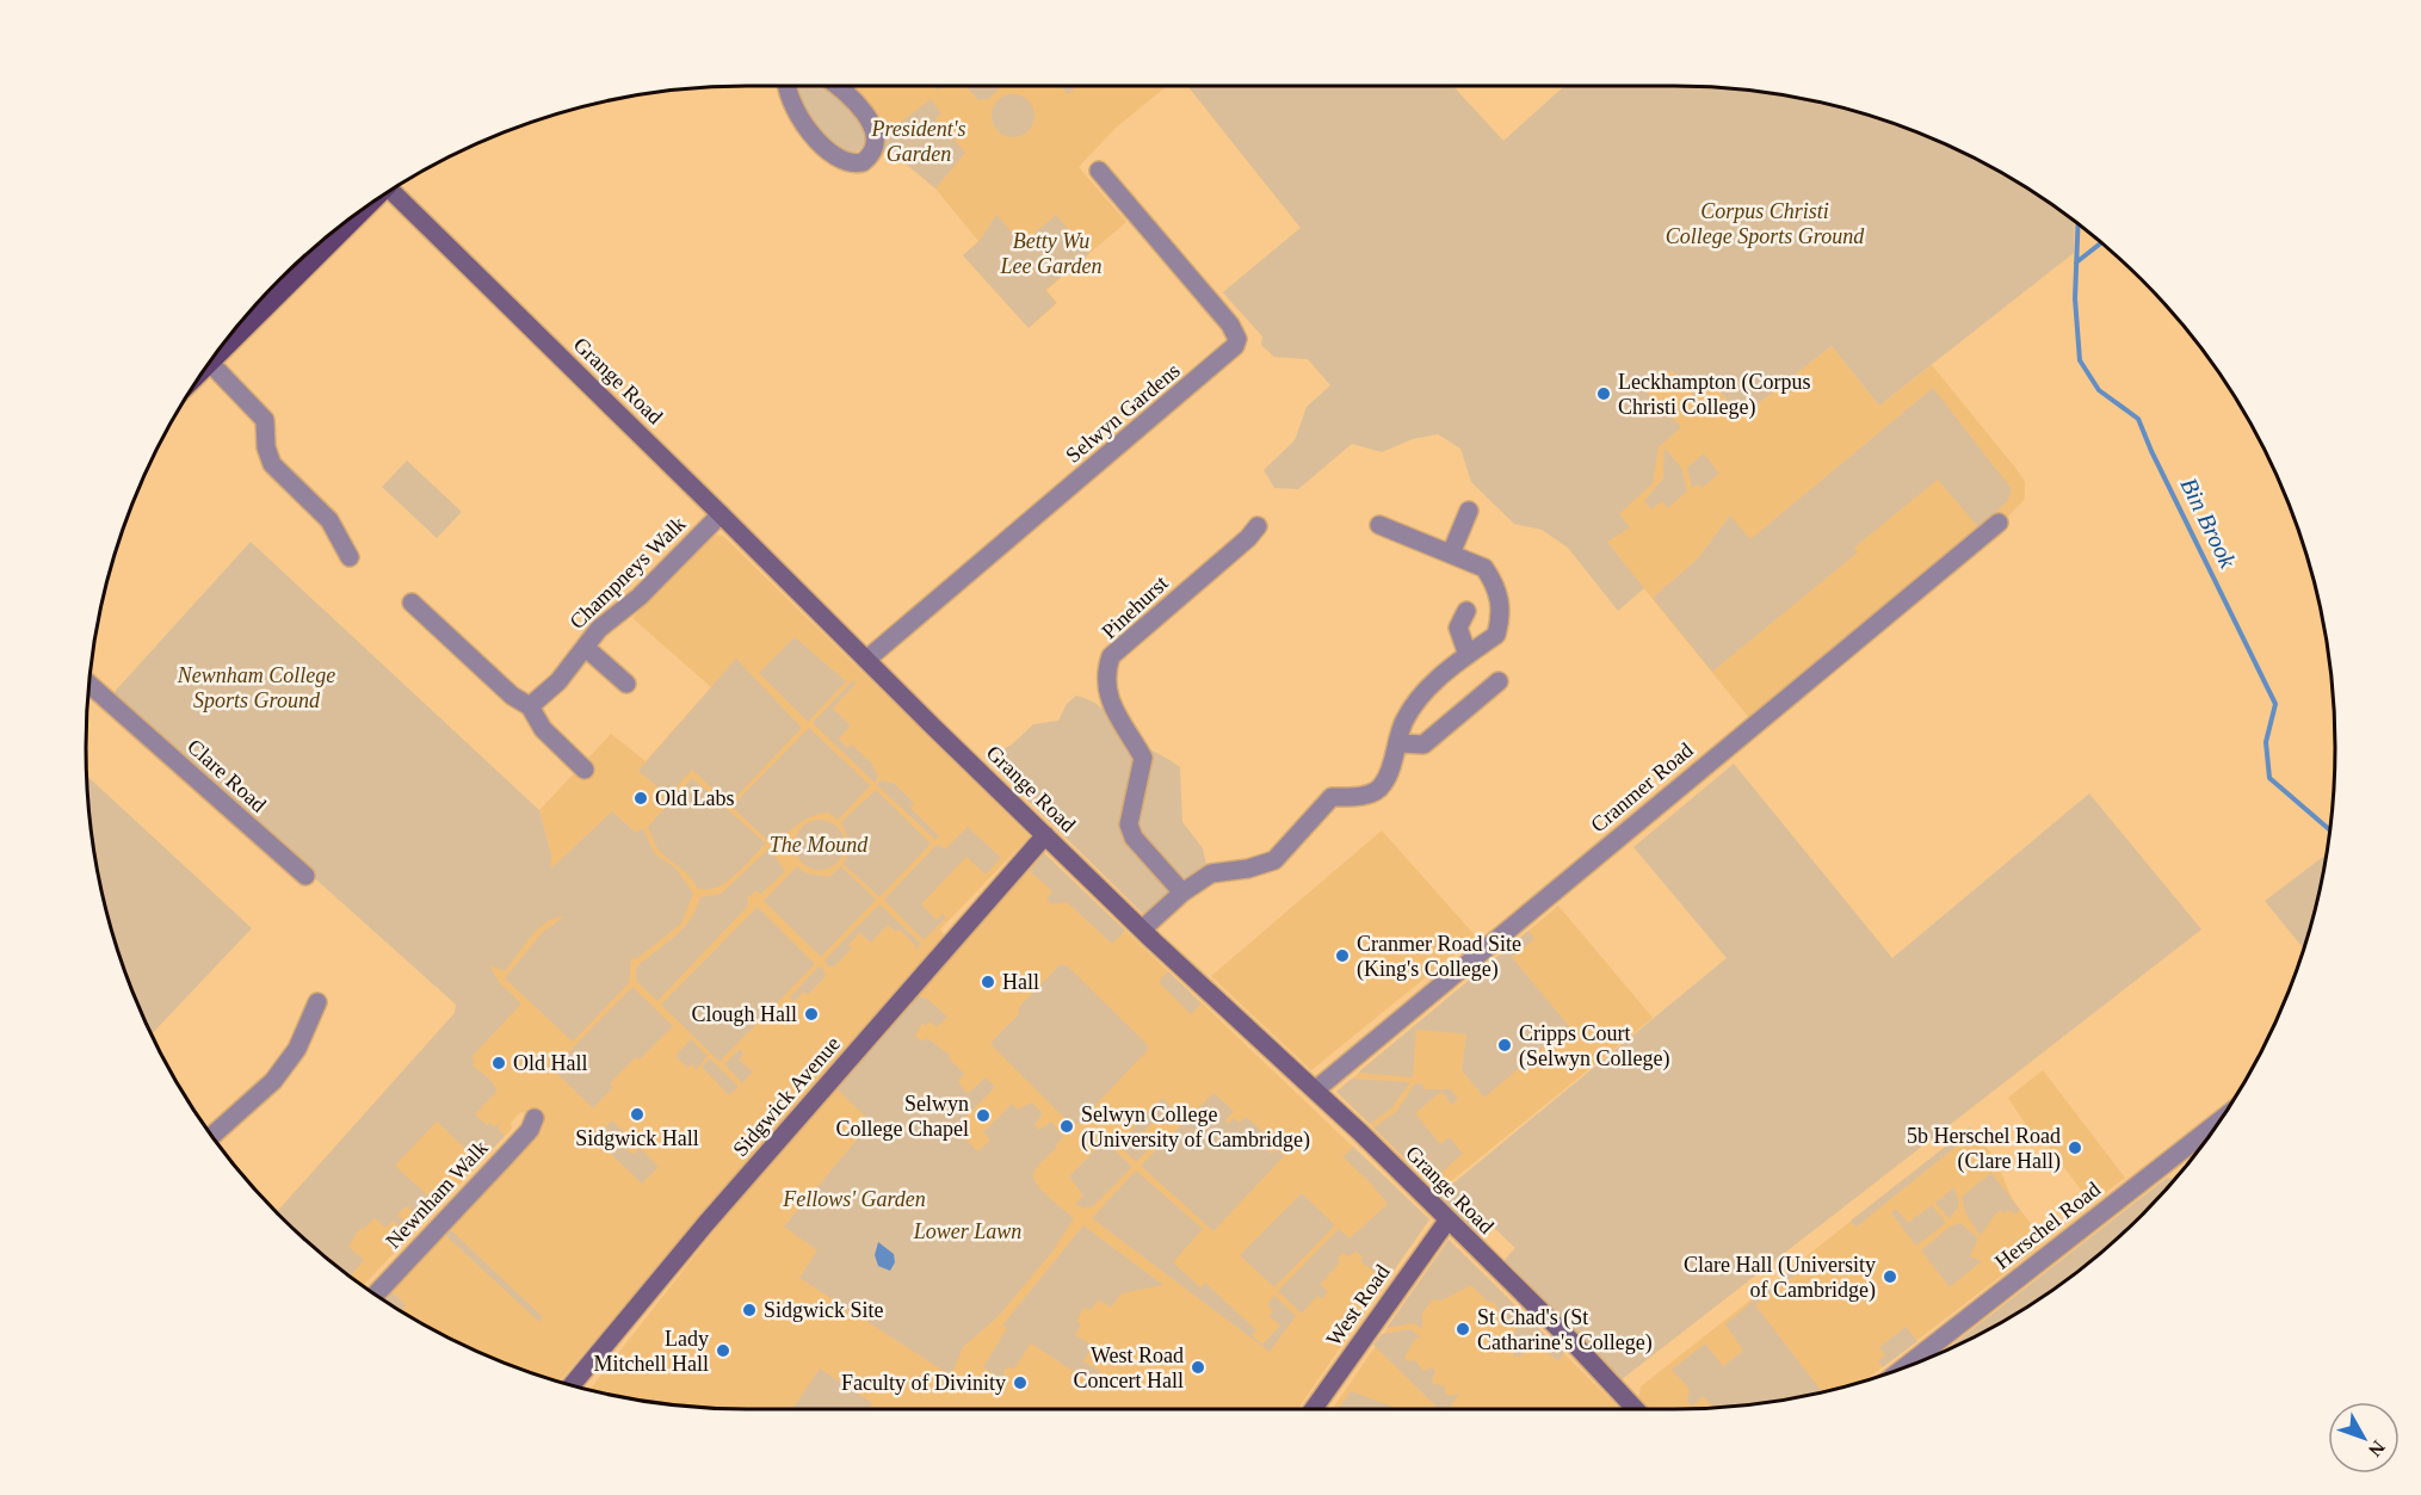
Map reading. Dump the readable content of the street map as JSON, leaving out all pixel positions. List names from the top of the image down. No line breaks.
{"streets":{"street":["Grange Road","Selwyn Gardens","Champneys Walk","Pinehurst","Clare Road","Cranmer Road","Sidgwick Avenue","Newnham Walk","Herschel Road","West Road"]},"crossings":[["Grange Road","Selwyn Gardens"],["Grange Road","Champneys Walk"],["Grange Road","Cranmer Road"],["Grange Road","Sidgwick Avenue"],["Grange Road","West Road"]],"water":["Bin Brook"],"parks":["President's Garden","Corpus Christi College Sports Ground","Betty Wu Lee Garden","Newnham College Sports Ground","The Mound","Fellows' Garden","Lower Lawn"],"places":["Leckhampton (Corpus Christi College)","Old Labs","Cranmer Road Site (King's College)","Hall","Clough Hall","Cripps Court (Selwyn College)","Old Hall","Sidgwick Hall","Selwyn College Chapel","Selwyn College (University of Cambridge)","5b Herschel Road (Clare Hall)","Clare Hall (University of Cambridge)","Sidgwick Site","St Chad's (St Catharine's College)","Lady Mitchell Hall","West Road Concert Hall","Faculty of Divinity"],"north":"bottom right"}
